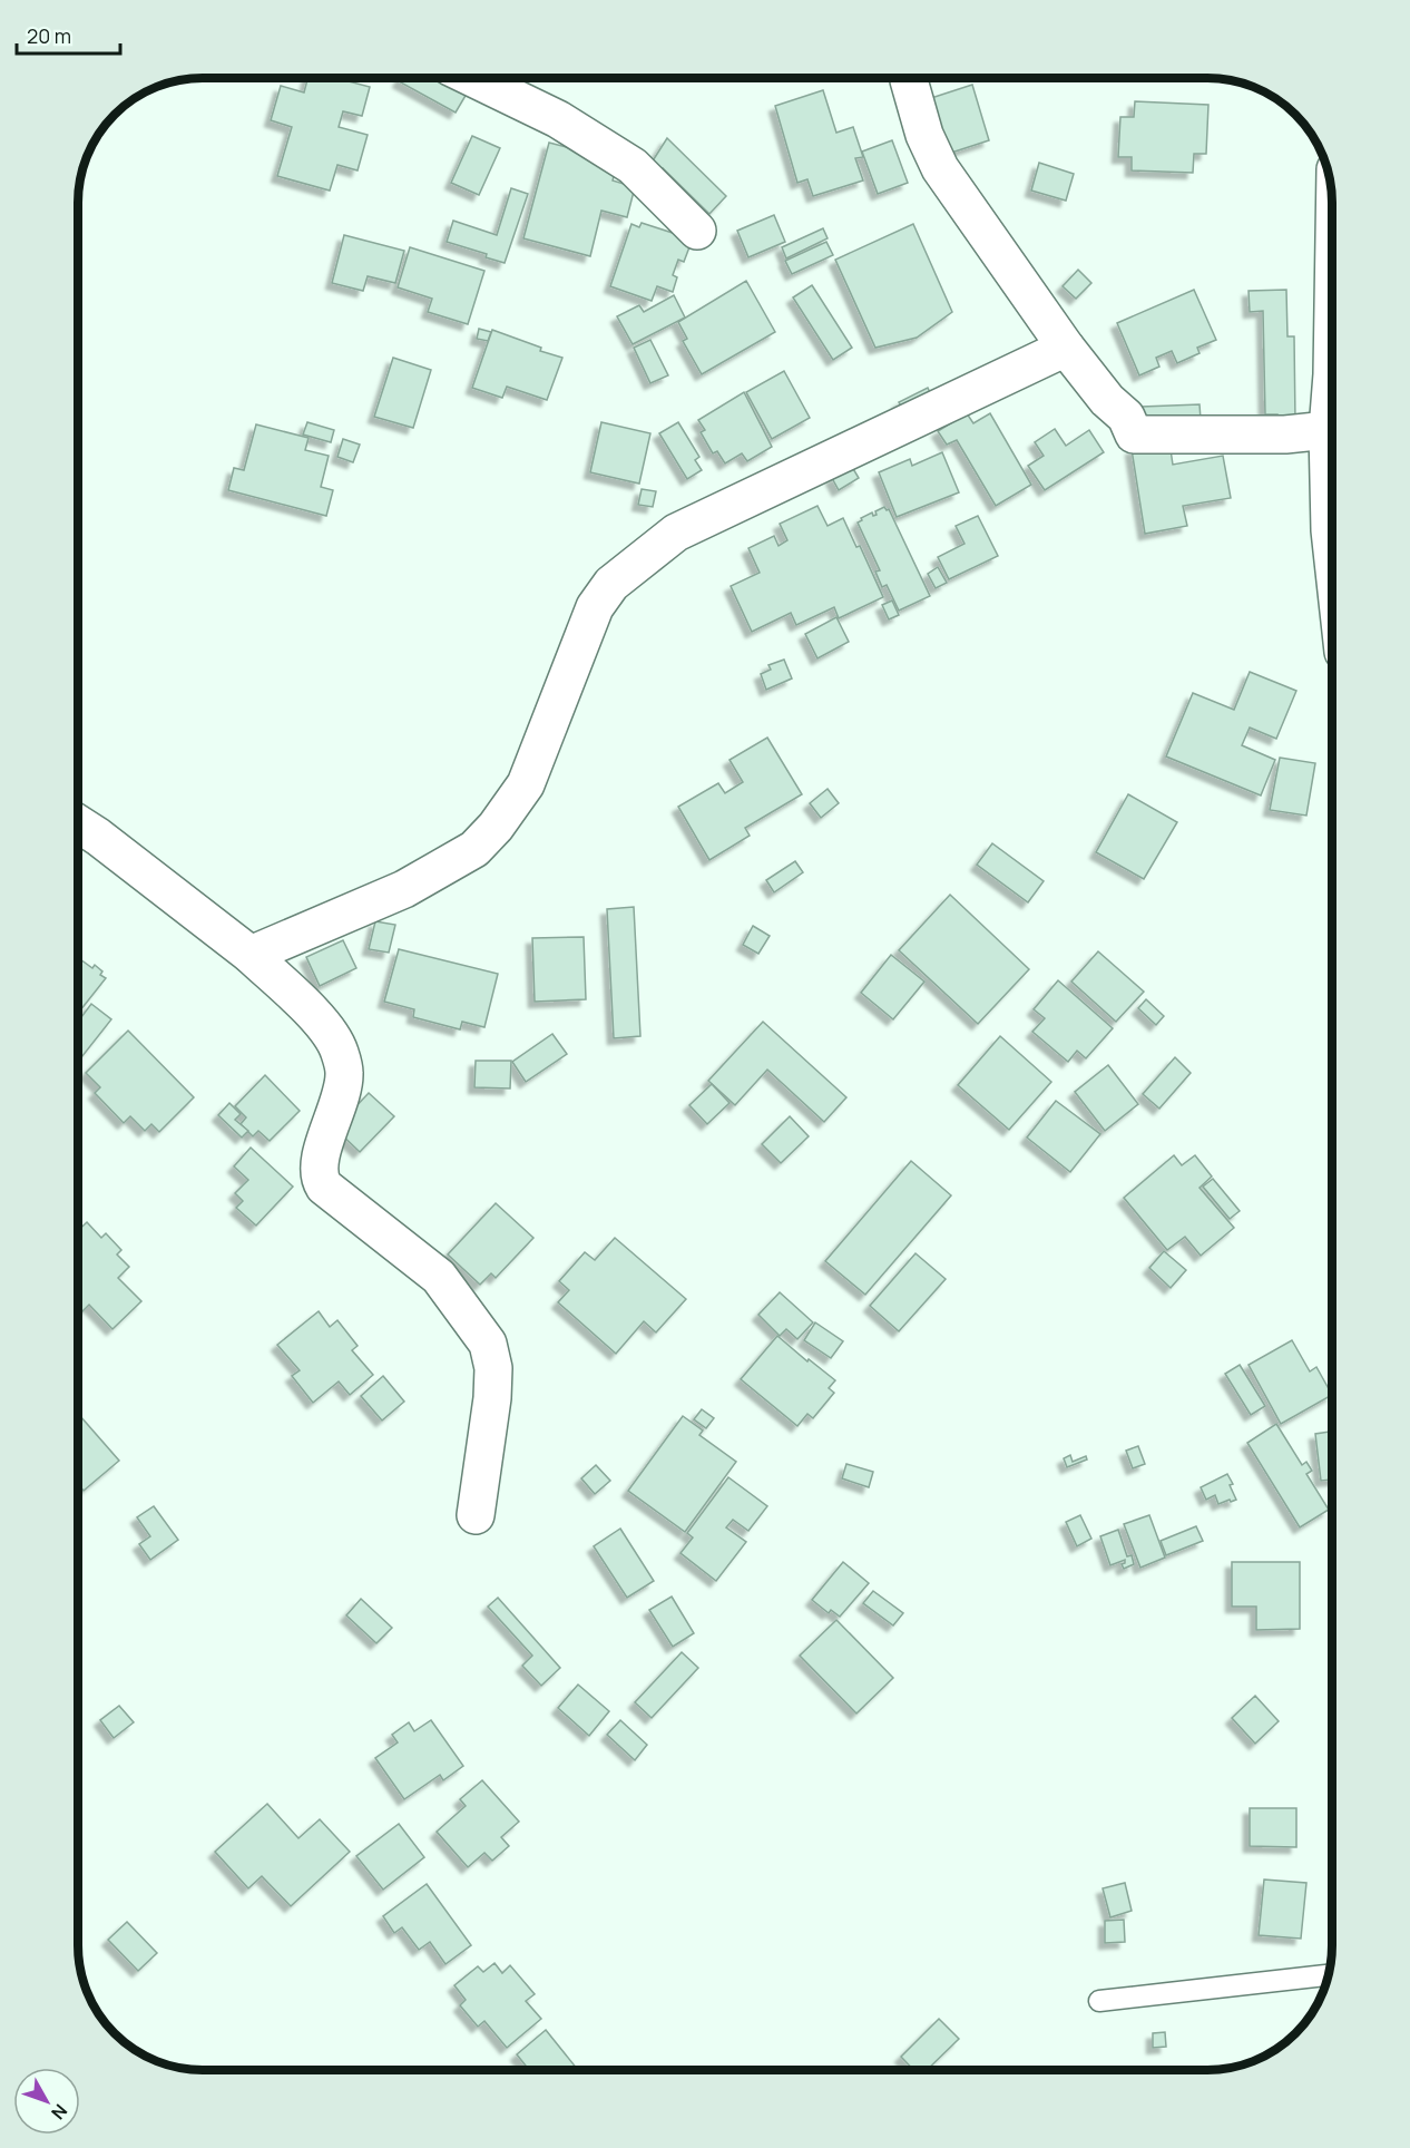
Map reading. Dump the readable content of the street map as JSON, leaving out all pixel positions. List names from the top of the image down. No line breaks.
{"scale_bar":"20 m","north":"bottom right"}
